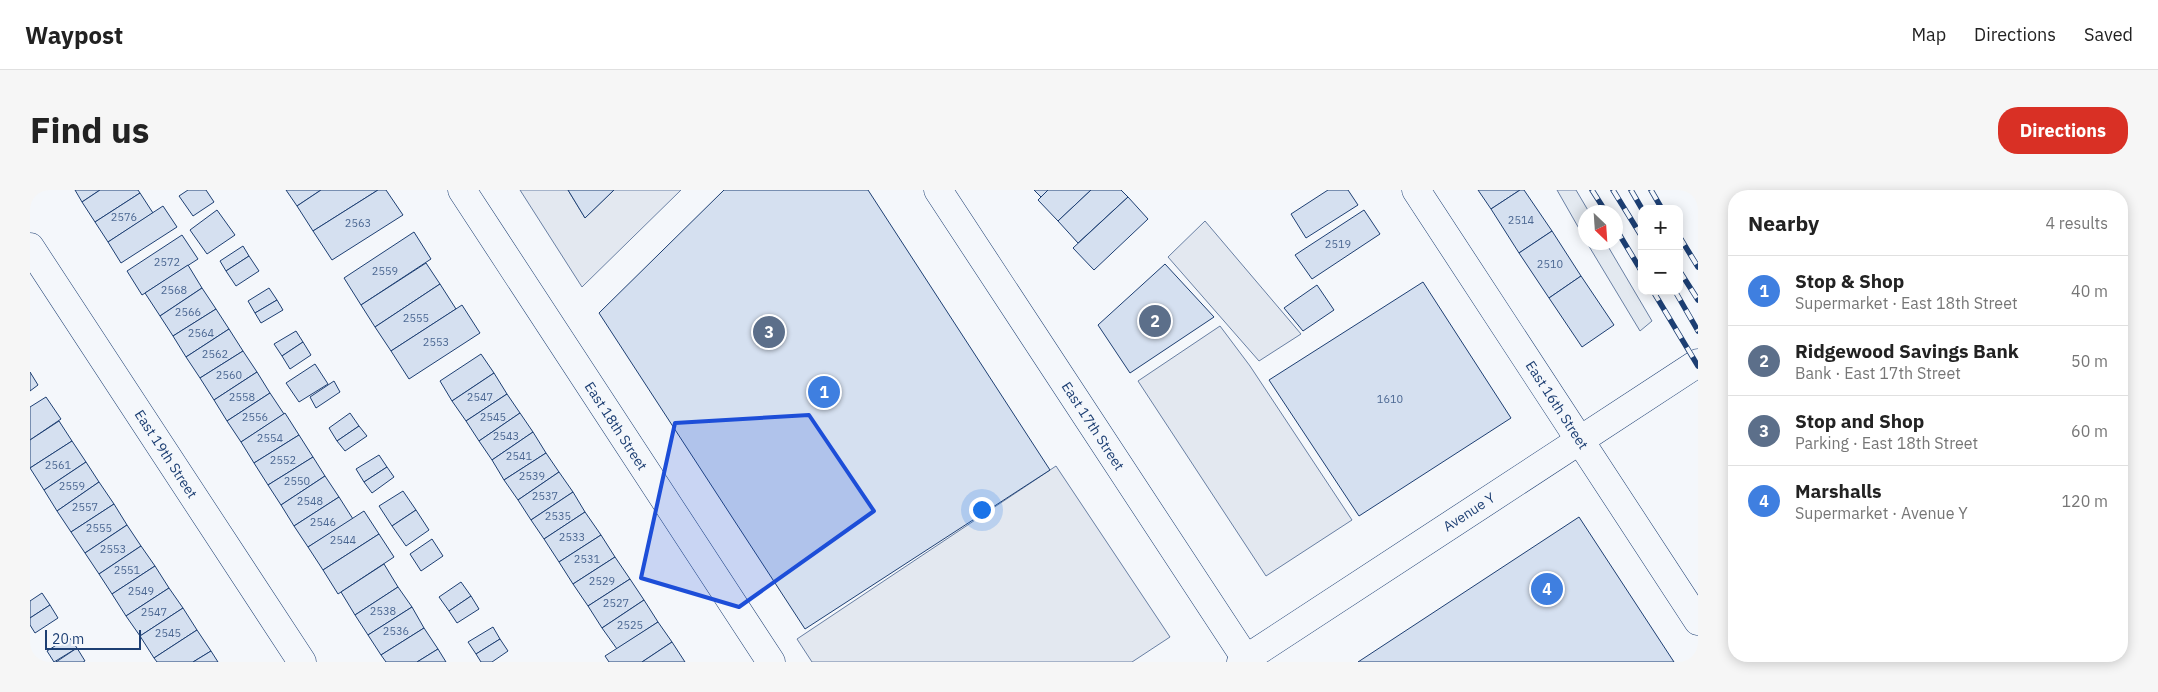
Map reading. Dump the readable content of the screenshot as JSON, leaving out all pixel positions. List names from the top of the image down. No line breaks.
{"streets":{"street":["East 16th Street","East 18th Street","East 17th Street","East 19th Street","Avenue Y"]},"crossings":[["East 16th Street","Avenue Y"],["East 17th Street","Avenue Y"]],"house_numbers":["2576","2514","2563","2519","2572","2510","2559","2568","2566","2555","2564","2553","2562","2560","2558","2547","1610","2556","2545","2543","2554","2541","2552","2561","2539","2550","2559","2537","2548","2557","2535","2546","2555","2533","2544","2553","2531","2551","2529","2549","2527","2538","2547","2525","2536","2545"],"scale_bar":"20 m","north":"bottom right","page":{"header":"Waypost","nav":["Map","Directions","Saved"],"title":"Find us","buttons":"Directions","heading":["Nearby","4 results"],"map_buttons":["+","−"],"list":[{"mark":"1","name":"Stop & Shop","note":"Supermarket · East 18th Street","value":"40 m"},{"mark":"2","name":"Ridgewood Savings Bank","note":"Bank · East 17th Street","value":"50 m"},{"mark":"3","name":"Stop and Shop","note":"Parking · East 18th Street","value":"60 m"},{"mark":"4","name":"Marshalls","note":"Supermarket · Avenue Y","value":"120 m"}],"pins":["2","3","1","4"],"scale":"20 m"}}
